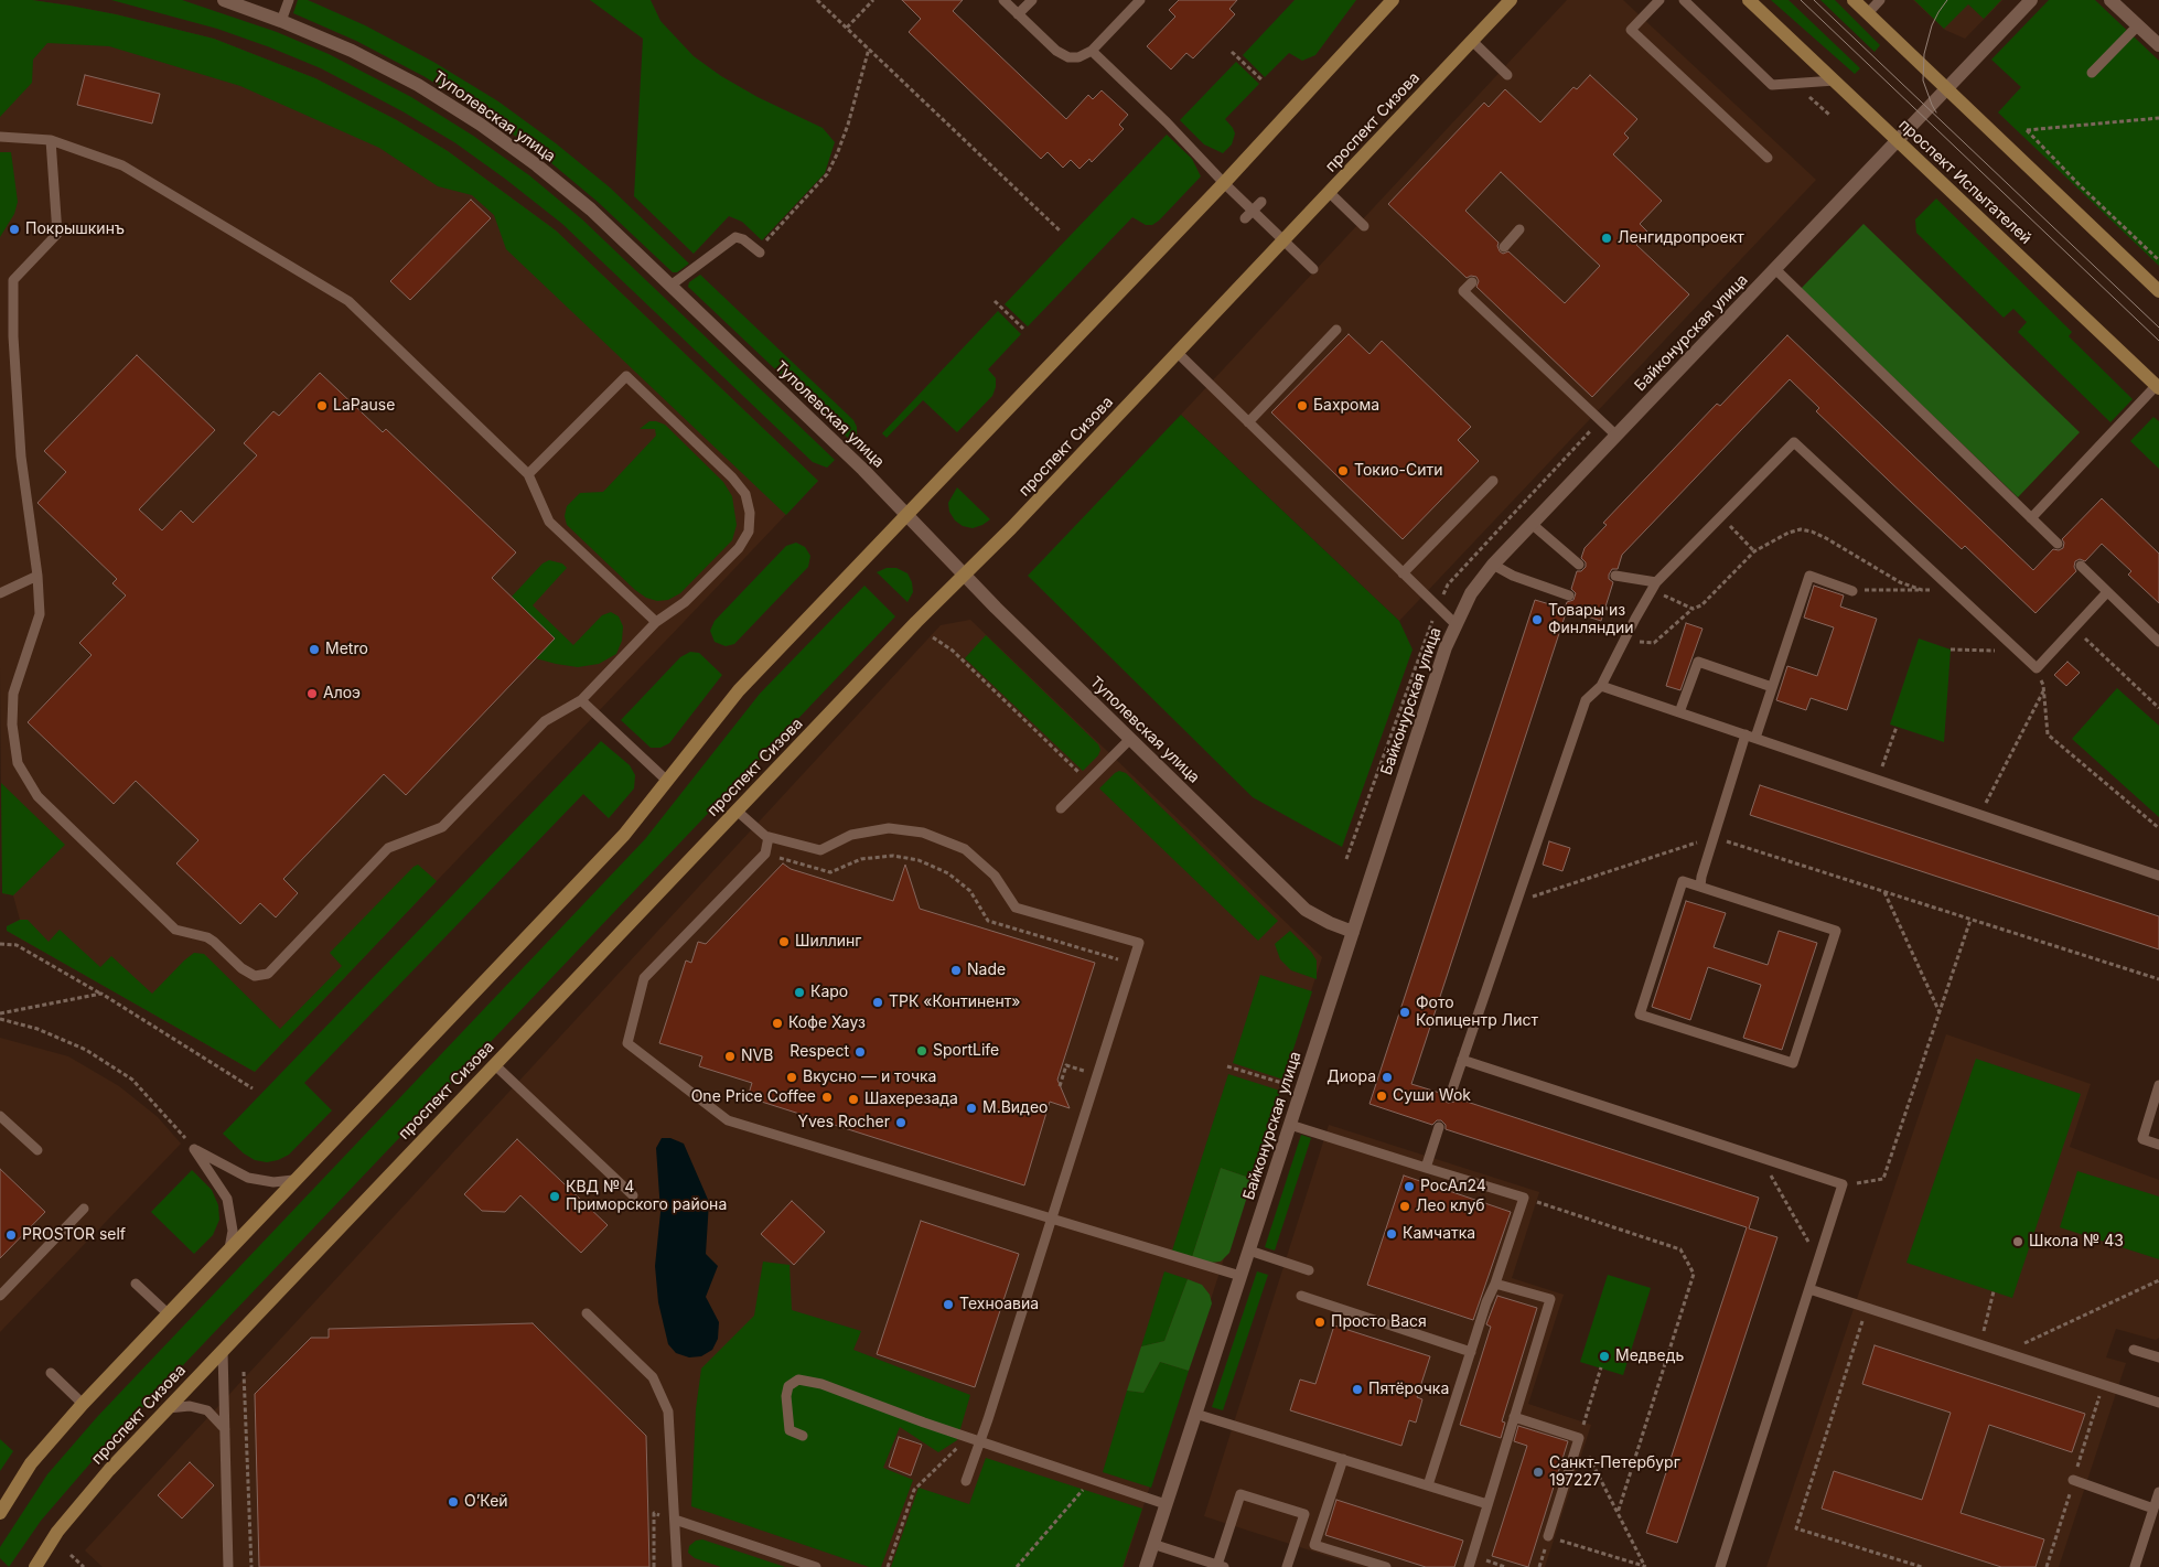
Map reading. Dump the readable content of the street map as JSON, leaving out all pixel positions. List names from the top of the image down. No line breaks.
{"streets":{"street":["Туполевская улица","проспект Сизова","проспект Испытателей","Байконурская улица"]},"crossings":[["Туполевская улица","проспект Сизова"],["Туполевская улица","Байконурская улица"],["проспект Испытателей","Байконурская улица"]],"places":["Покрышкинъ","Ленгидропроект","LaPause","Бахрома","Токио-Сити","Товары из Финляндии","Metro","Алоэ","Шиллинг","Nade","Каро","ТРК «Континент»","Фото Копицентр Лист","Кофе Хауз","SportLife","Respect","NVB","Вкусно — и точка","Диора","Суши Wok","One Price Coffee","Шахерезада","М.Видео","Yves Rocher","РосАл24","КВД № 4 Приморского района","Лео клуб","Камчатка","PROSTOR self","Школа № 43","Техноавиа","Просто Вася","Медведь","Пятёрочка","Санкт-Петербург 197227","О’Кей"]}
